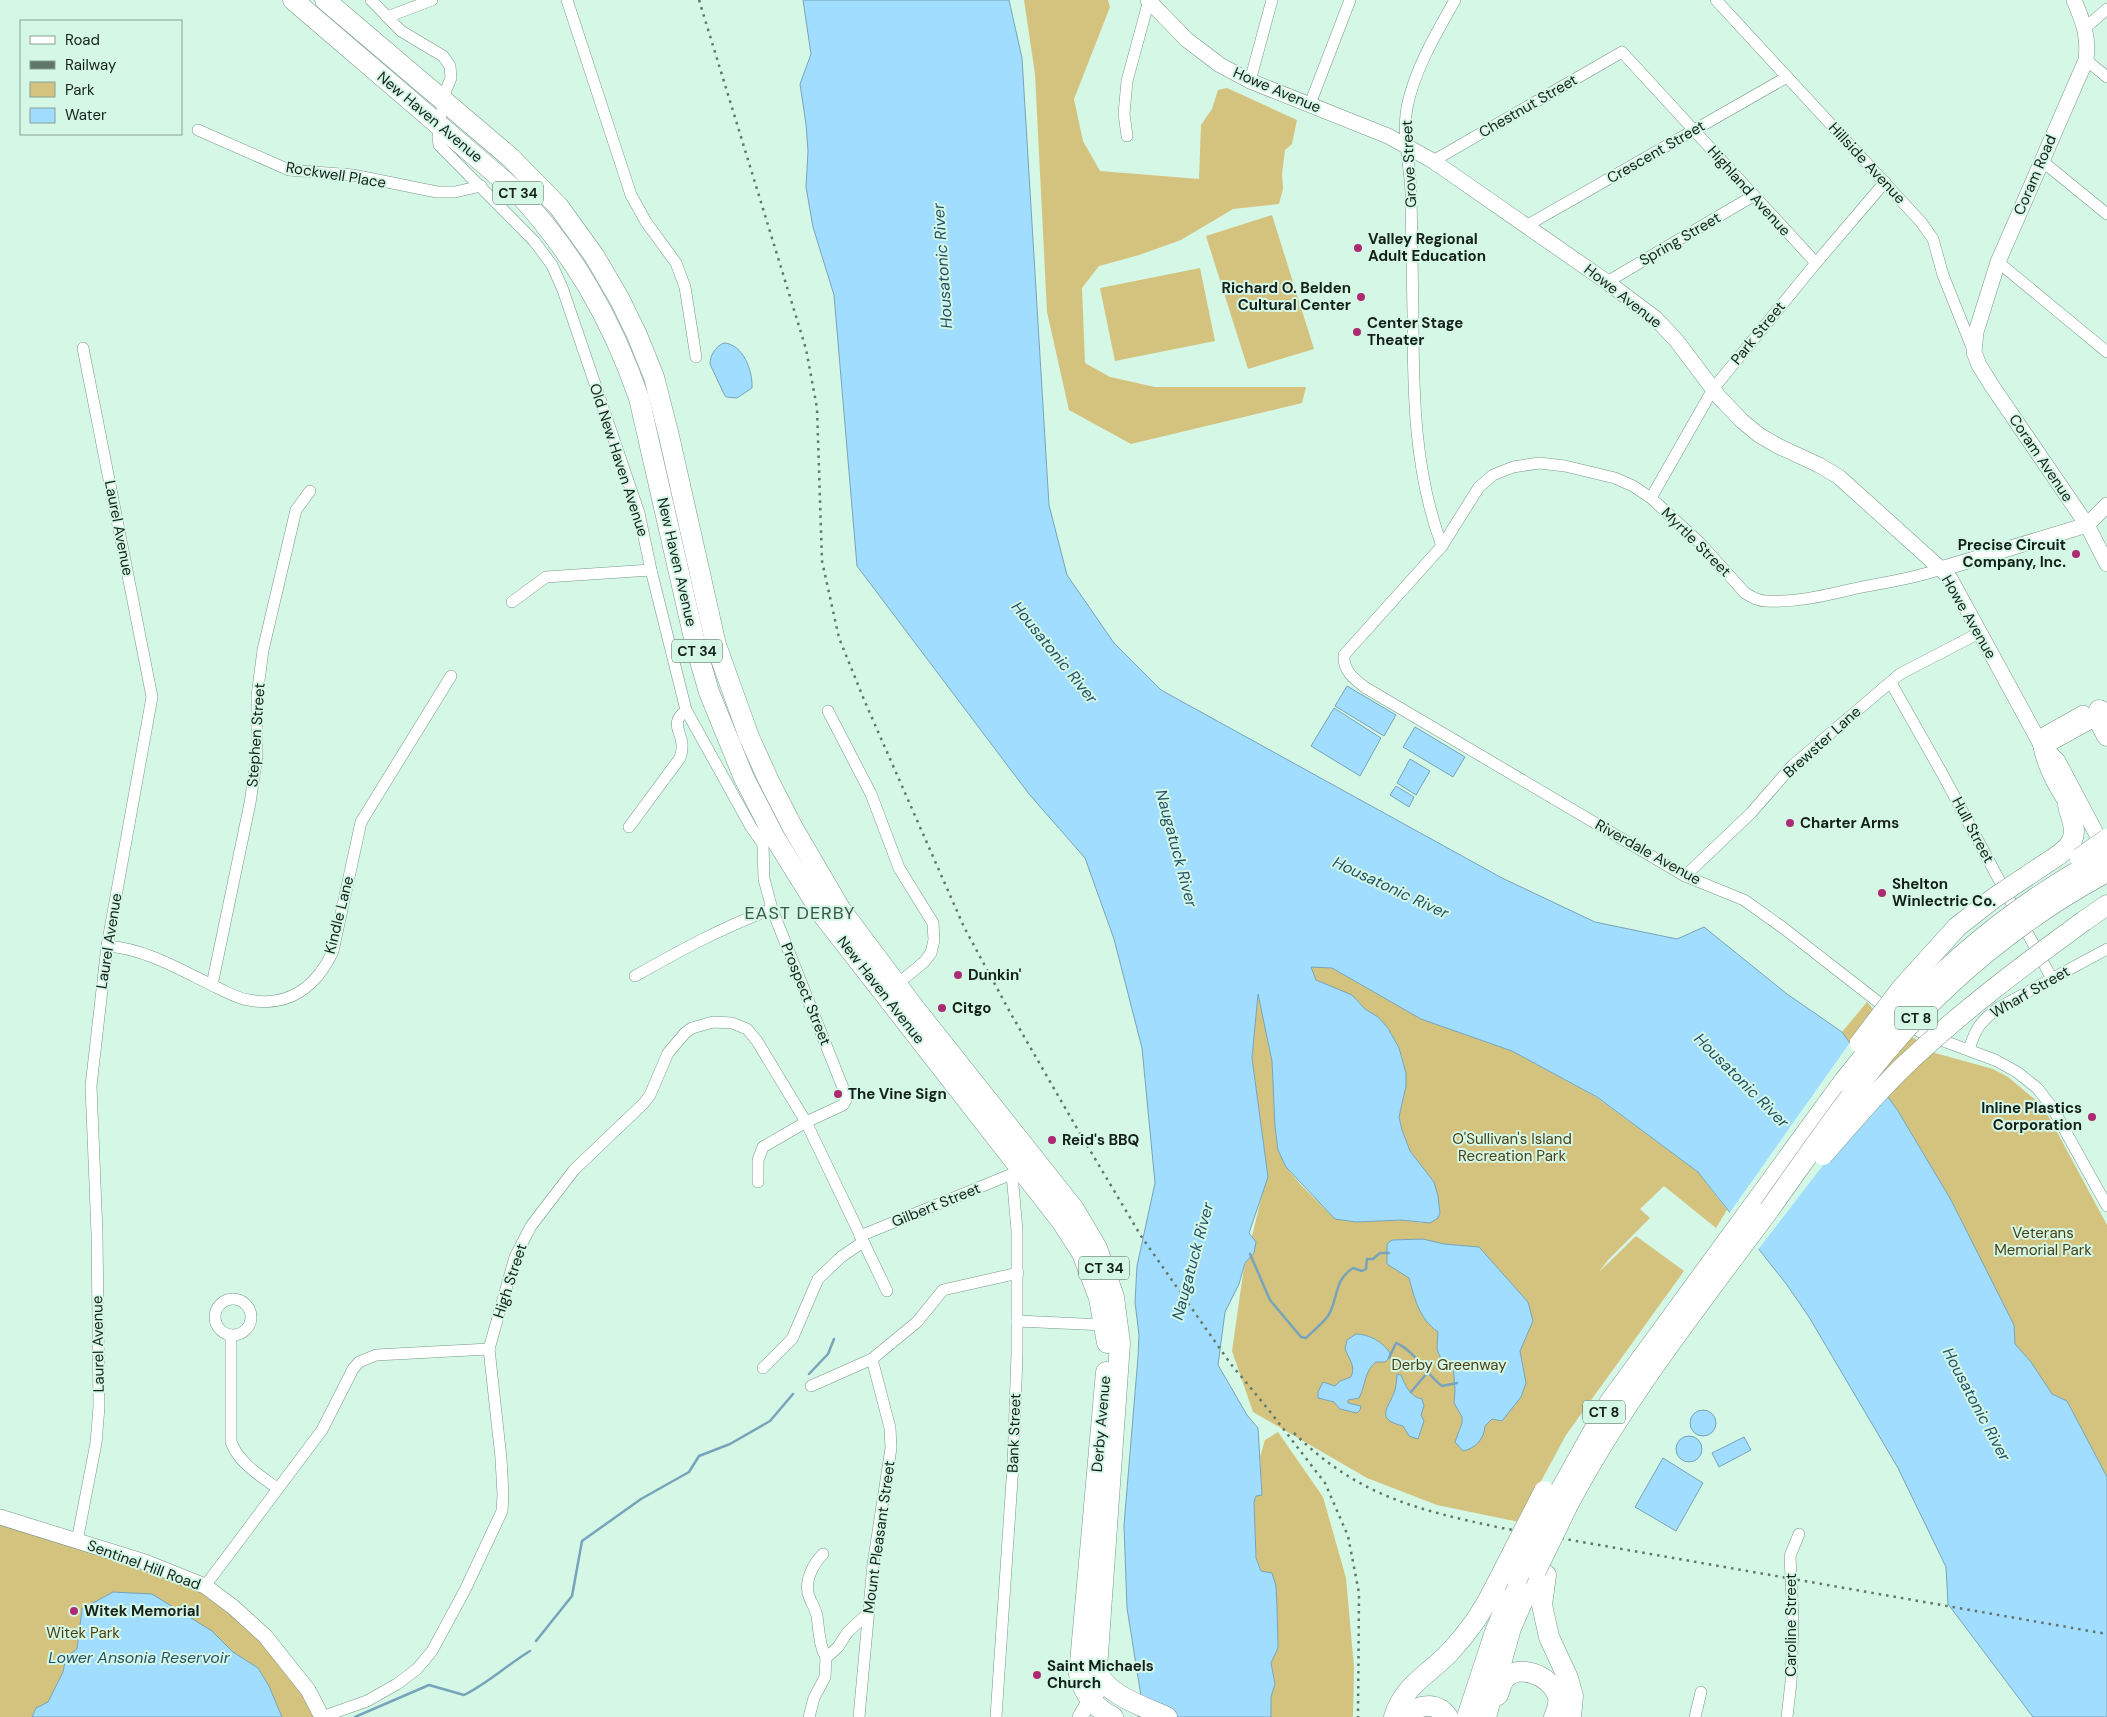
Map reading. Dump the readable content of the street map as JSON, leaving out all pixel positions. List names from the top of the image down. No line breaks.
{"streets":{"highway":["New Haven Avenue","CT 34","CT 8","Derby Avenue"],"main road":["Howe Avenue","Coram Road","Coram Avenue","Myrtle Street","Sentinel Hill Road"],"street":["Chestnut Street","Crescent Street","Hillside Avenue","Grove Street","Rockwell Place","Highland Avenue","Spring Street","Park Street","Old New Haven Avenue","Laurel Avenue","Stephen Street","Brewster Lane","Hull Street","Riverdale Avenue","Kindle Lane","Wharf Street","Prospect Street","Gilbert Street","High Street","Bank Street","Mount Pleasant Street","Caroline Street"]},"crossings":[["Howe Avenue","Chestnut Street"],["Howe Avenue","Crescent Street"],["Howe Avenue","Grove Street"],["Howe Avenue","Spring Street"],["Howe Avenue","Park Street"],["Howe Avenue","Myrtle Street"],["Howe Avenue","Brewster Lane"],["Howe Avenue","CT 8"],["Chestnut Street","Highland Avenue"],["New Haven Avenue","Old New Haven Avenue"],["New Haven Avenue","Prospect Street"],["New Haven Avenue","Gilbert Street"],["New Haven Avenue","Derby Avenue"],["New Haven Avenue","Bank Street"],["Crescent Street","Hillside Avenue"],["Crescent Street","Highland Avenue"],["Hillside Avenue","Coram Road"],["Hillside Avenue","Park Street"],["Hillside Avenue","Coram Avenue"],["Grove Street","Myrtle Street"],["Rockwell Place","Old New Haven Avenue"],["Coram Road","Coram Avenue"],["Highland Avenue","Spring Street"],["Highland Avenue","Park Street"],["CT 34","Derby Avenue"],["Park Street","Myrtle Street"],["Coram Avenue","Myrtle Street"],["Old New Haven Avenue","Prospect Street"],["Laurel Avenue","Kindle Lane"],["Laurel Avenue","Sentinel Hill Road"],["Myrtle Street","Riverdale Avenue"],["Stephen Street","Kindle Lane"],["Brewster Lane","Hull Street"],["Brewster Lane","Riverdale Avenue"],["Hull Street","Wharf Street"],["Riverdale Avenue","Wharf Street"],["Prospect Street","High Street"],["Gilbert Street","High Street"],["Gilbert Street","Derby Avenue"],["Gilbert Street","Bank Street"],["High Street","Sentinel Hill Road"],["Derby Avenue","Bank Street"]],"districts":["EAST DERBY"],"water":["Housatonic River","Naugatuck River","Lower Ansonia Reservoir"],"parks":["O'Sullivan's Island Recreation Park","Veterans Memorial Park","Derby Greenway","Witek Park"],"places":["Valley Regional Adult Education","Richard O. Belden Cultural Center","Center Stage Theater","Precise Circuit Company, Inc.","Charter Arms","Shelton Winlectric Co.","Dunkin'","Citgo","The Vine Sign","Inline Plastics Corporation","Reid's BBQ","Witek Memorial","Saint Michaels Church"],"legend":["Road","Railway","Park","Water"]}
